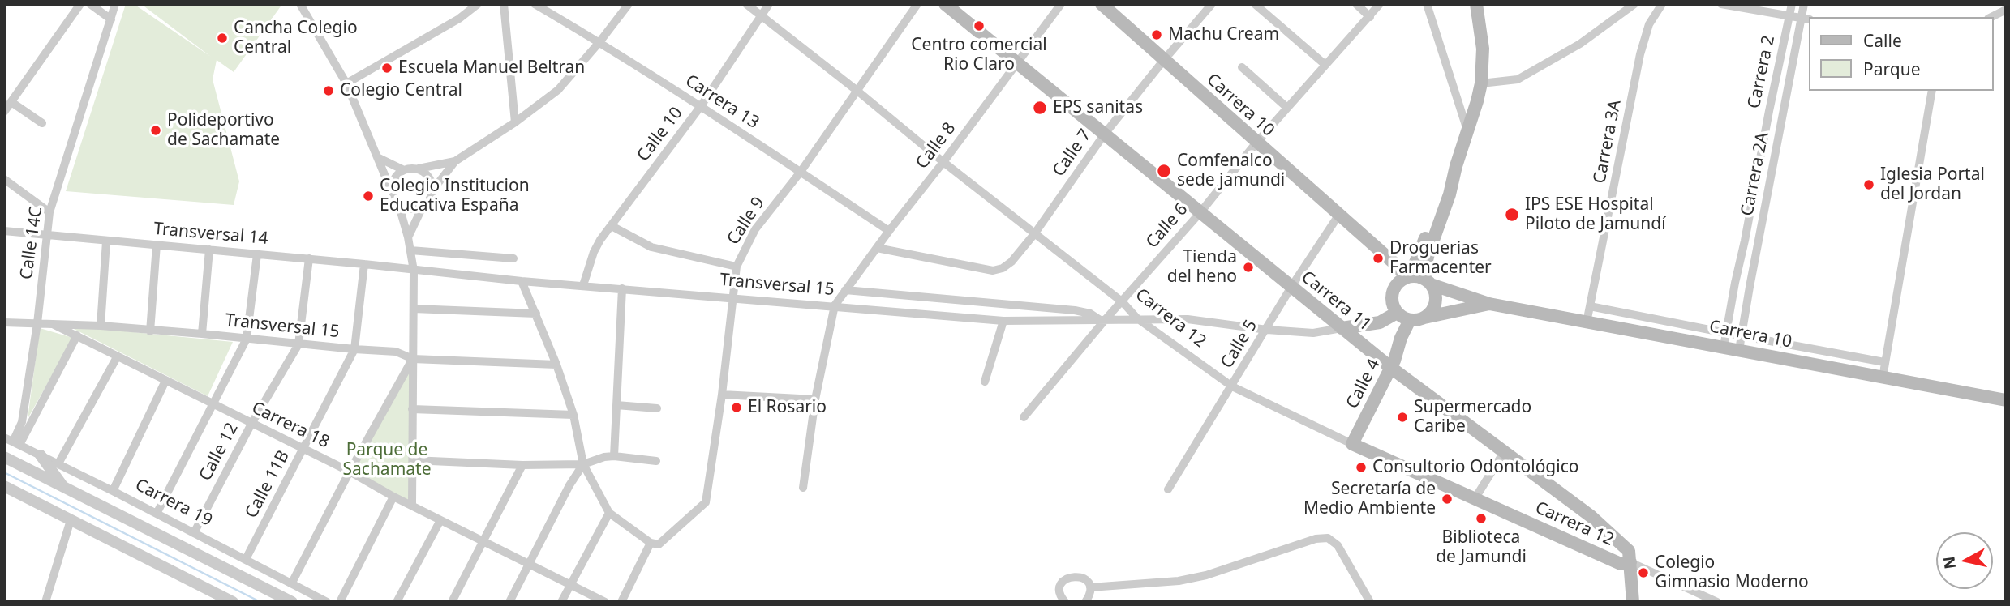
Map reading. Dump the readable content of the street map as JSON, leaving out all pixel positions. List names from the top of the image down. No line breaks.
{"streets":{"main road":["Carrera 10","Carrera 11","Carrera 12","Calle 4"],"street":["Carrera 2","Carrera 13","Calle 10","Carrera 3A","Calle 8","Calle 7","Carrera 2A","Calle 9","Calle 6","Transversal 14","Calle 14C","Transversal 15","Calle 5","Carrera 18","Calle 12","Calle 11B","Carrera 19"]},"crossings":[["Carrera 2","Carrera 10"],["Carrera 13","Calle 10"],["Carrera 13","Calle 8"],["Carrera 13","Calle 9"],["Carrera 10","Carrera 3A"],["Carrera 10","Calle 7"],["Carrera 10","Carrera 2A"],["Carrera 10","Calle 6"],["Carrera 10","Calle 5"],["Carrera 10","Calle 4"],["Calle 10","Transversal 15"],["Calle 10","Carrera 12"],["Calle 8","Calle 7"],["Calle 8","Transversal 15"],["Calle 8","Carrera 11"],["Calle 8","Carrera 12"],["Calle 7","Carrera 11"],["Calle 7","Carrera 12"],["Calle 9","Transversal 15"],["Calle 9","Carrera 12"],["Calle 6","Transversal 15"],["Calle 6","Carrera 11"],["Calle 6","Carrera 12"],["Transversal 14","Calle 14C"],["Transversal 14","Transversal 15"],["Transversal 14","Calle 12"],["Transversal 14","Calle 11B"],["Calle 14C","Transversal 15"],["Calle 14C","Carrera 19"],["Transversal 15","Carrera 12"],["Transversal 15","Carrera 18"],["Transversal 15","Calle 12"],["Transversal 15","Calle 11B"],["Carrera 11","Carrera 12"],["Carrera 11","Calle 5"],["Carrera 11","Calle 4"],["Carrera 12","Calle 5"],["Carrera 12","Calle 4"],["Carrera 18","Calle 12"],["Carrera 18","Calle 11B"],["Calle 12","Carrera 19"],["Calle 11B","Carrera 19"]],"parks":["Parque de Sachamate"],"places":["Centro comercial Rio Claro","Machu Cream","Cancha Colegio Central","Escuela Manuel Beltran","Colegio Central","EPS sanitas","Polideportivo de Sachamate","Comfenalco sede jamundi","Iglesia Portal del Jordan","Colegio Institucion Educativa España","IPS ESE Hospital Piloto de Jamundí","Droguerias Farmacenter","Tienda del heno","El Rosario","Supermercado Caribe","Consultorio Odontológico","Secretaría de Medio Ambiente","Biblioteca de Jamundi","Colegio Gimnasio Moderno"],"legend":["Calle","Parque"],"north":"left"}
